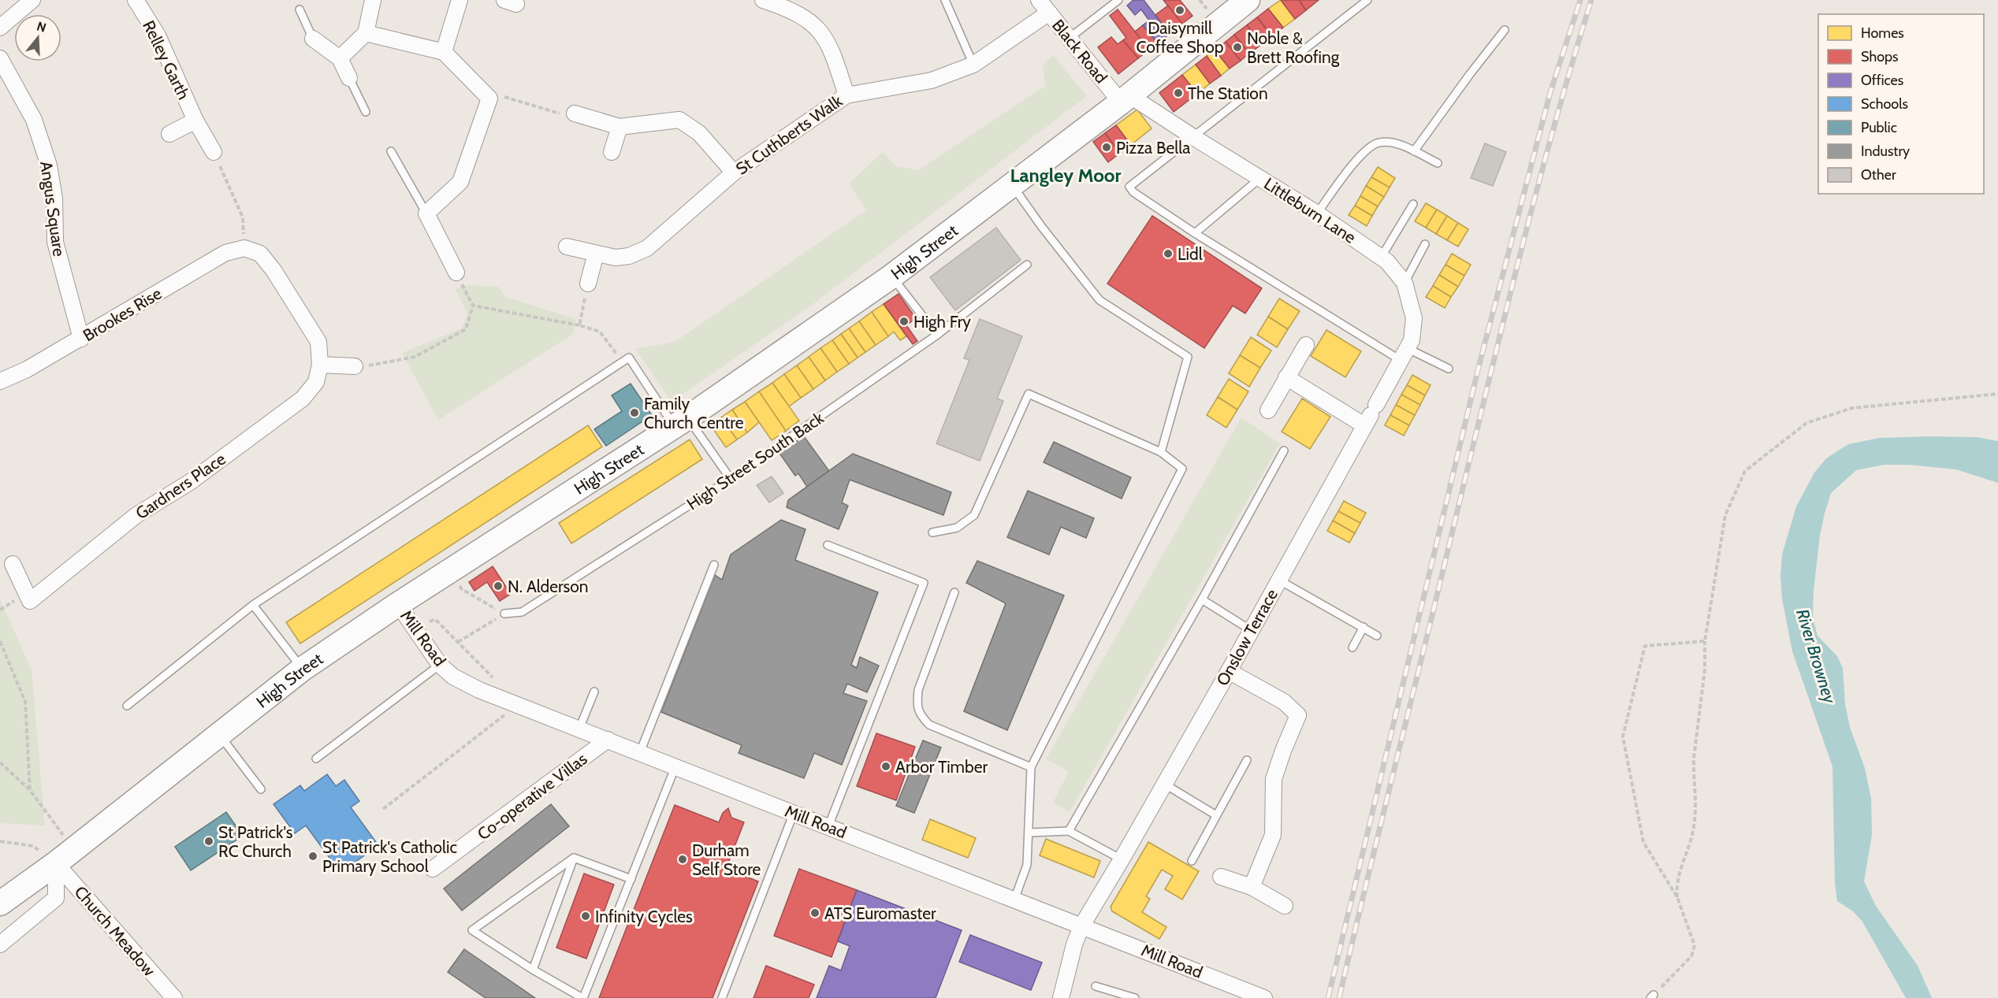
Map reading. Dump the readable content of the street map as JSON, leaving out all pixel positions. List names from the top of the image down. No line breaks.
{"streets":{"main road":["High Street"],"street":["Black Road","Relley Garth","St Cuthberts Walk","Angus Square","Littleburn Lane","Brookes Rise","Gardners Place","Onslow Terrace","Mill Road","Co-operative Villas","Church Meadow"],"lane":["High Street South Back"]},"crossings":[["Black Road","St Cuthberts Walk"],["Black Road","Littleburn Lane"],["Black Road","High Street"],["Angus Square","Brookes Rise"],["Littleburn Lane","High Street"],["Littleburn Lane","Onslow Terrace"],["High Street","Mill Road"],["High Street","Church Meadow"],["Brookes Rise","Gardners Place"],["Mill Road","Co-operative Villas"]],"districts":["Langley Moor"],"water":["River Browney"],"places":["Daisymill Coffee Shop","Noble & Brett Roofing","The Station","Pizza Bella","Lidl","High Fry","Family Church Centre","N. Alderson","Arbor Timber","St Patrick's RC Church","St Patrick's Catholic Primary School","Durham Self Store","ATS Euromaster","Infinity Cycles"],"legend":["Homes","Shops","Offices","Schools","Public","Industry","Other"],"north":"top"}
